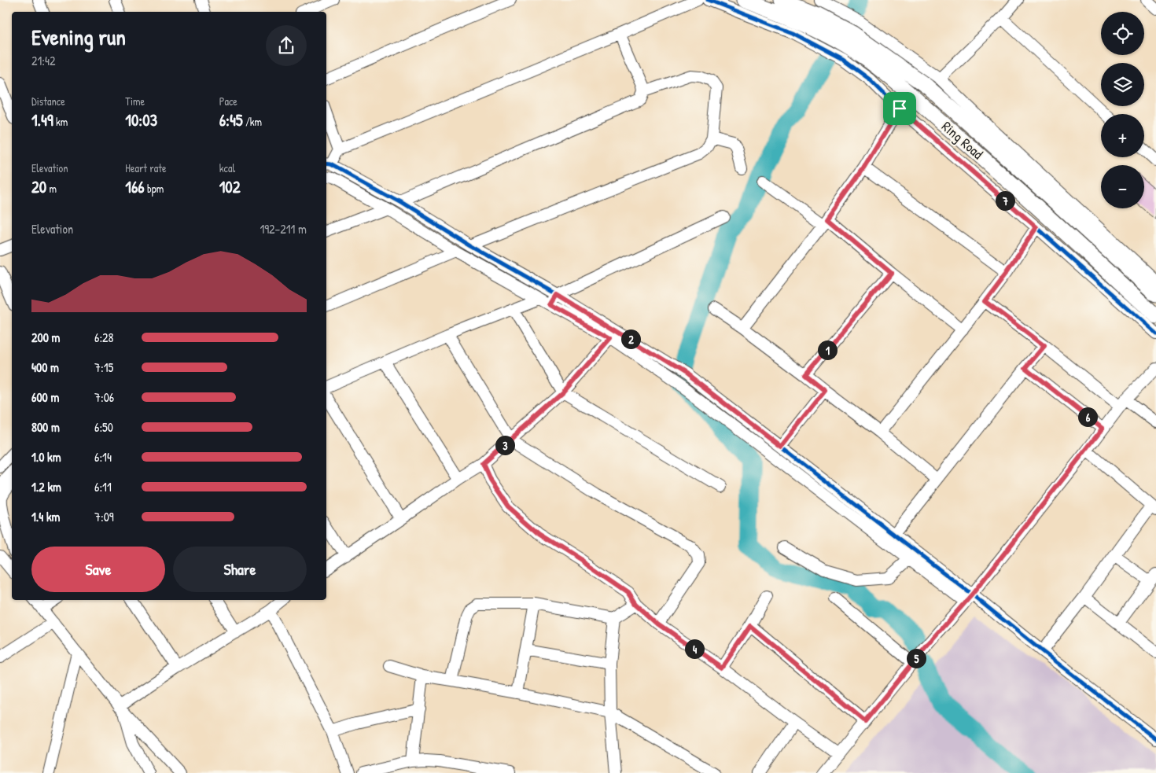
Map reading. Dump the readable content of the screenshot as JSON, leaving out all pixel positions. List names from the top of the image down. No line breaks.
{"streets":{"highway":["Ring Road"]},"page":{"map_buttons":["+","−"],"heading":["Evening run","21:42"],"stats":[["Distance","1.49 km"],["Time","10:03"],["Pace","6:45 /km"],["Elevation","20 m"],["Heart rate","166 bpm"],["kcal","102"]],"pins":["7","2","1","6","3","4","5"],"chart":["Elevation","192–211 m"],"list":[{"name":"200 m","note":"6:28"},{"name":"400 m","note":"7:15"},{"name":"600 m","note":"7:06"},{"name":"800 m","note":"6:50"},{"name":"1.0 km","note":"6:14"},{"name":"1.2 km","note":"6:11"},{"name":"1.4 km","note":"7:09"}],"buttons":["Save","Share"]}}
